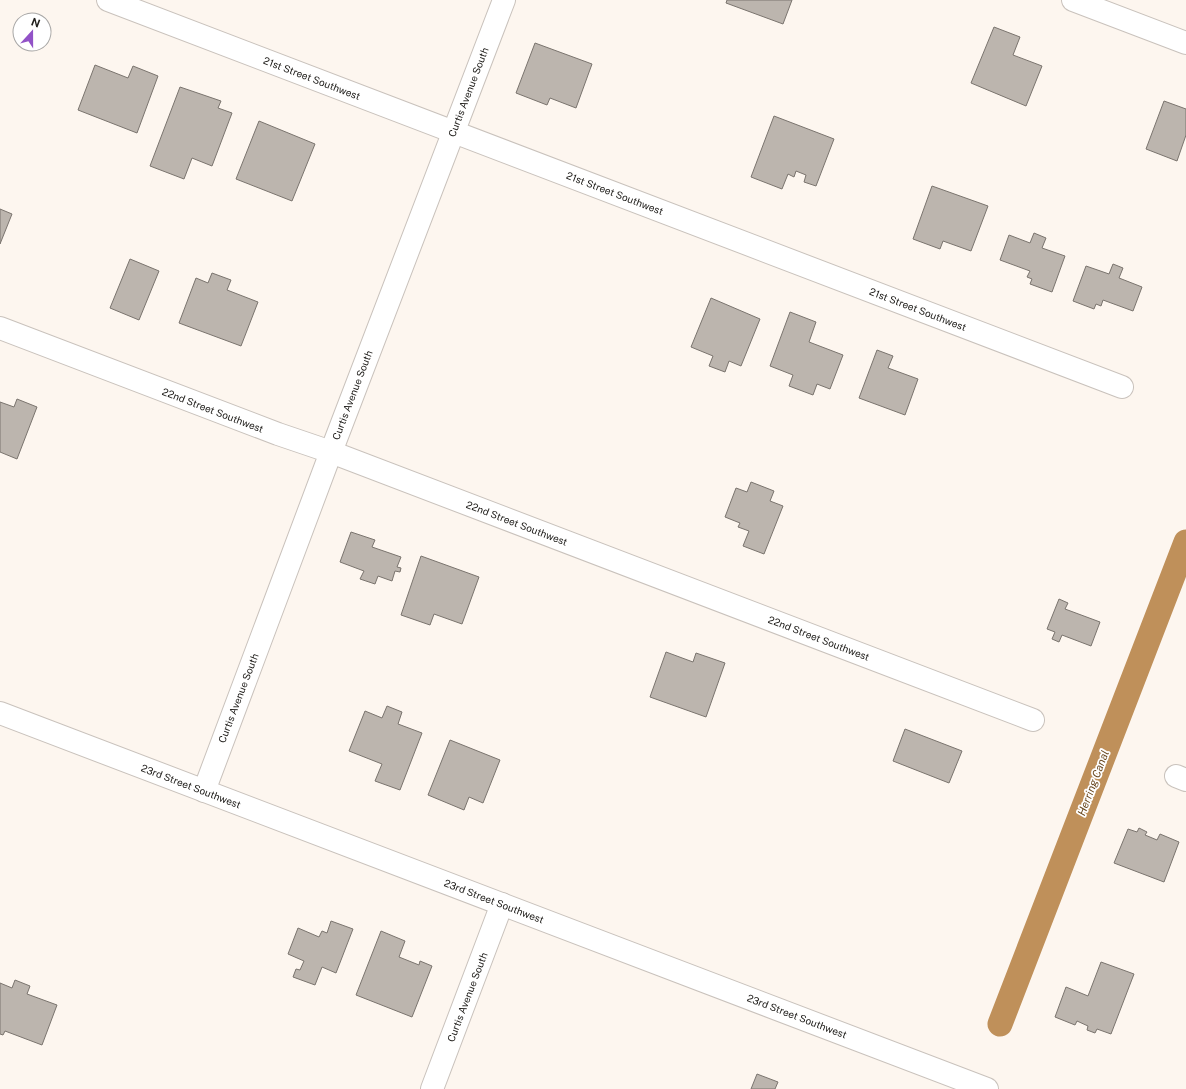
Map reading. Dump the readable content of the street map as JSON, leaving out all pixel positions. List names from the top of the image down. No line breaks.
{"streets":{"street":["21st Street Southwest","Curtis Avenue South","22nd Street Southwest","23rd Street Southwest"]},"crossings":[["21st Street Southwest","Curtis Avenue South"],["Curtis Avenue South","22nd Street Southwest"],["Curtis Avenue South","23rd Street Southwest"]],"water":["Herring Canal"],"north":"top"}
